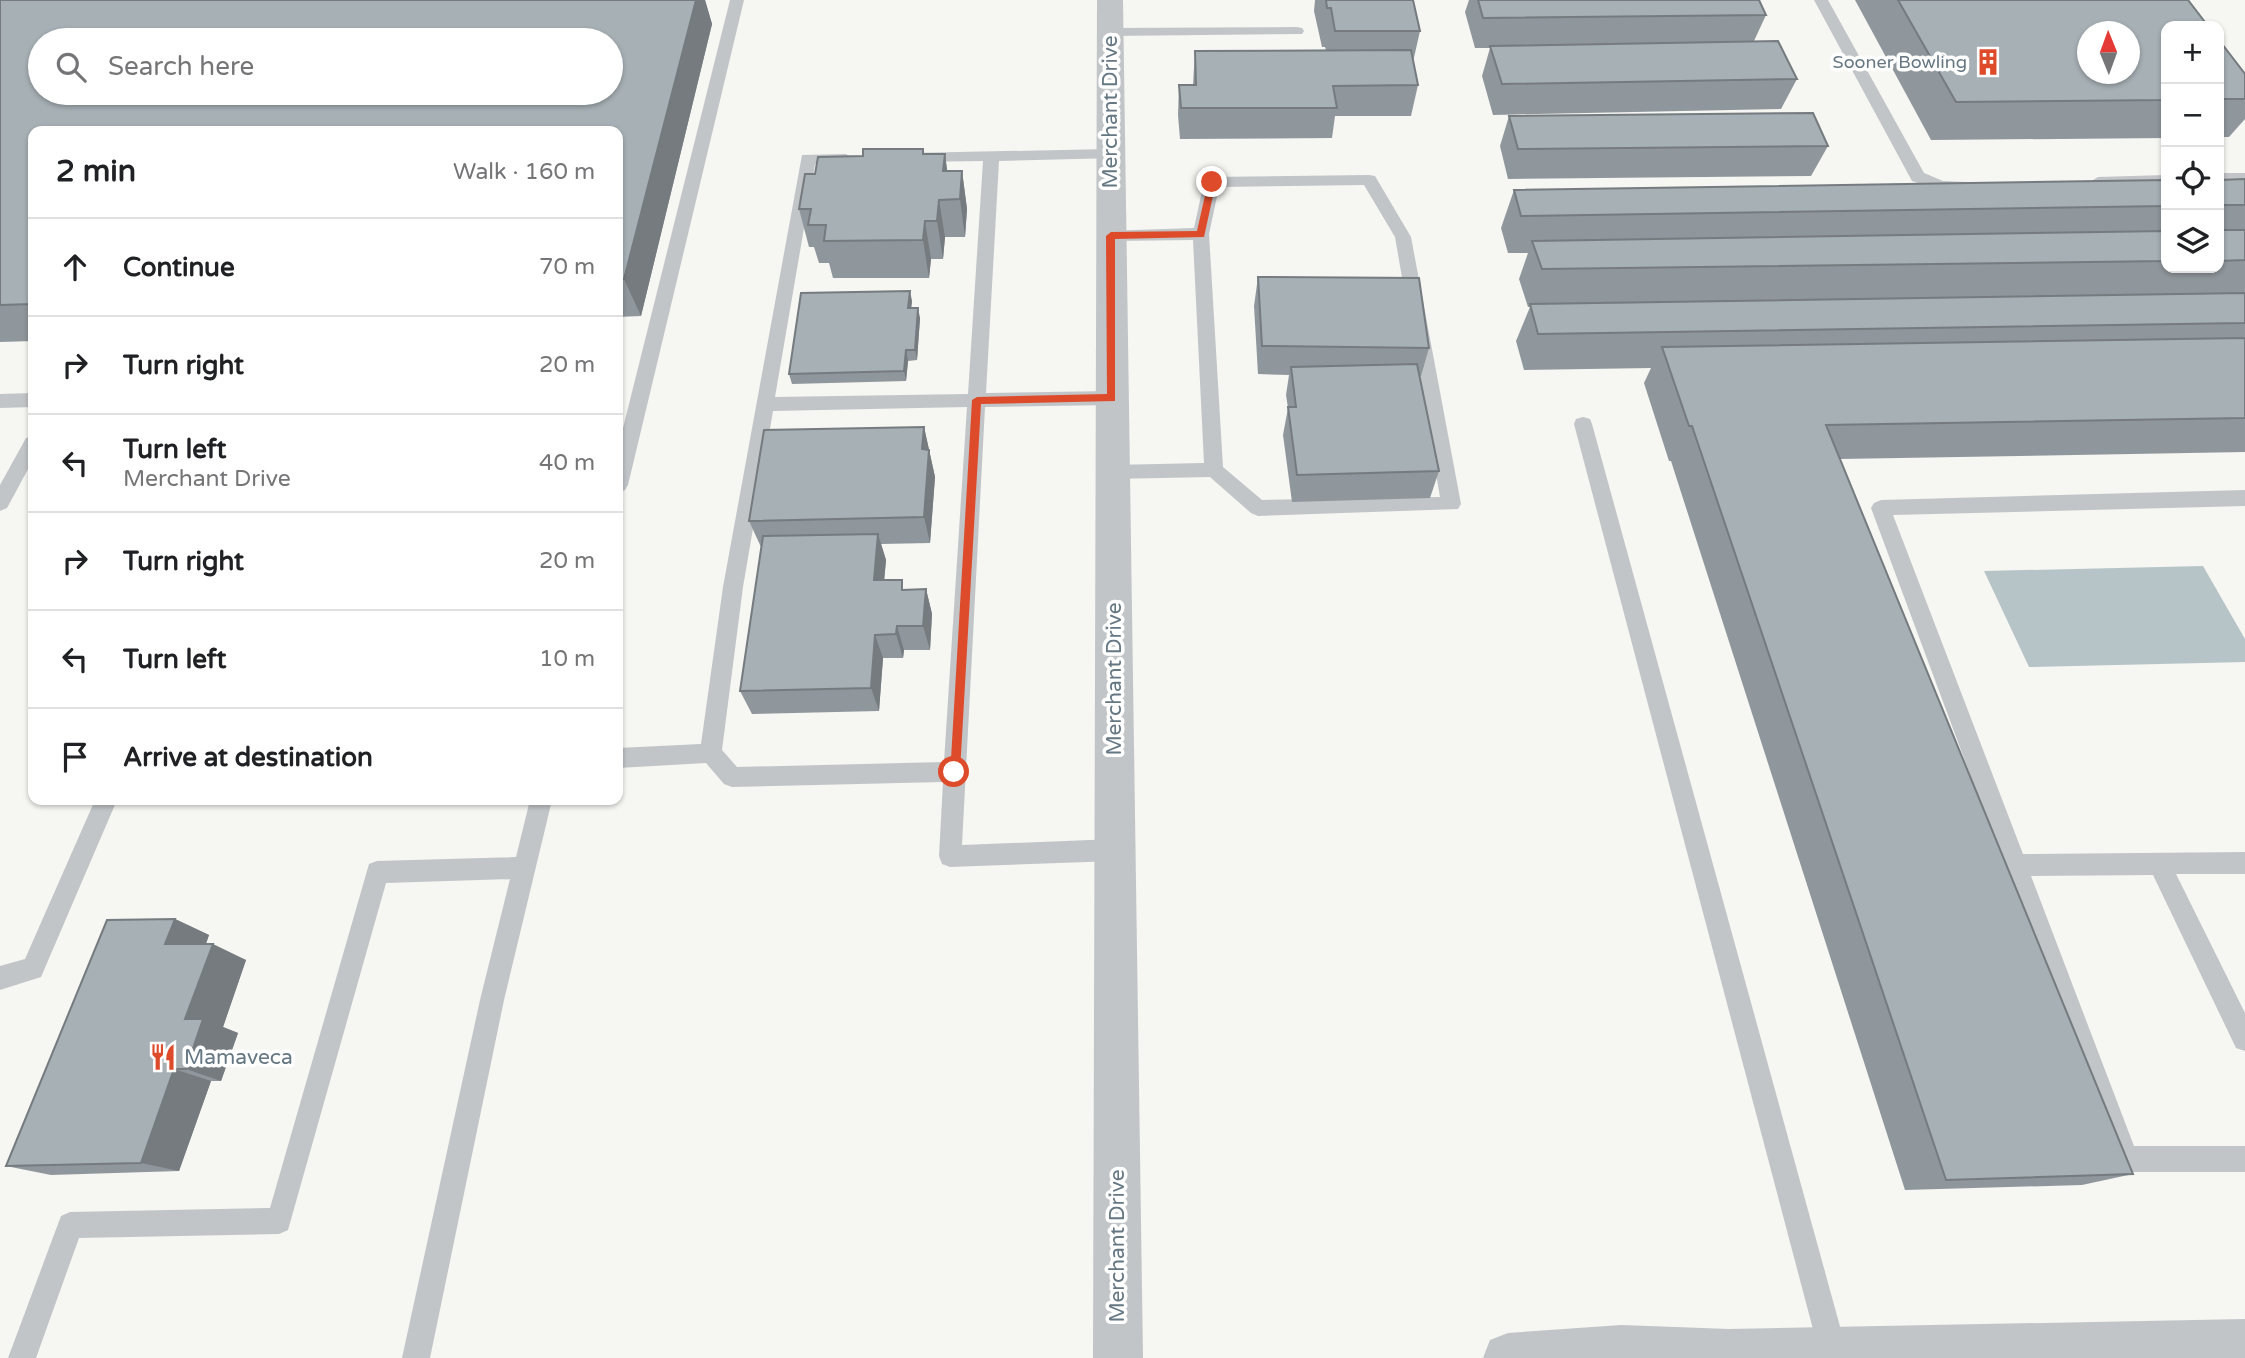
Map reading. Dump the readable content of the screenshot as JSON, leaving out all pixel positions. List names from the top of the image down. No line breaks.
{"streets":{"street":["Merchant Drive"]},"places":{"building":["Sooner Bowling"],"restaurant":["Mamaveca"]},"north":"top","page":{"map_buttons":["+","−"],"search":"Search here","heading":["2 min","Walk · 160 m"],"list":[["Continue","70 m"],["Turn right","20 m"],["Turn left","Merchant Drive","40 m"],["Turn right","20 m"],["Turn left","10 m"],"Arrive at destination"]}}
